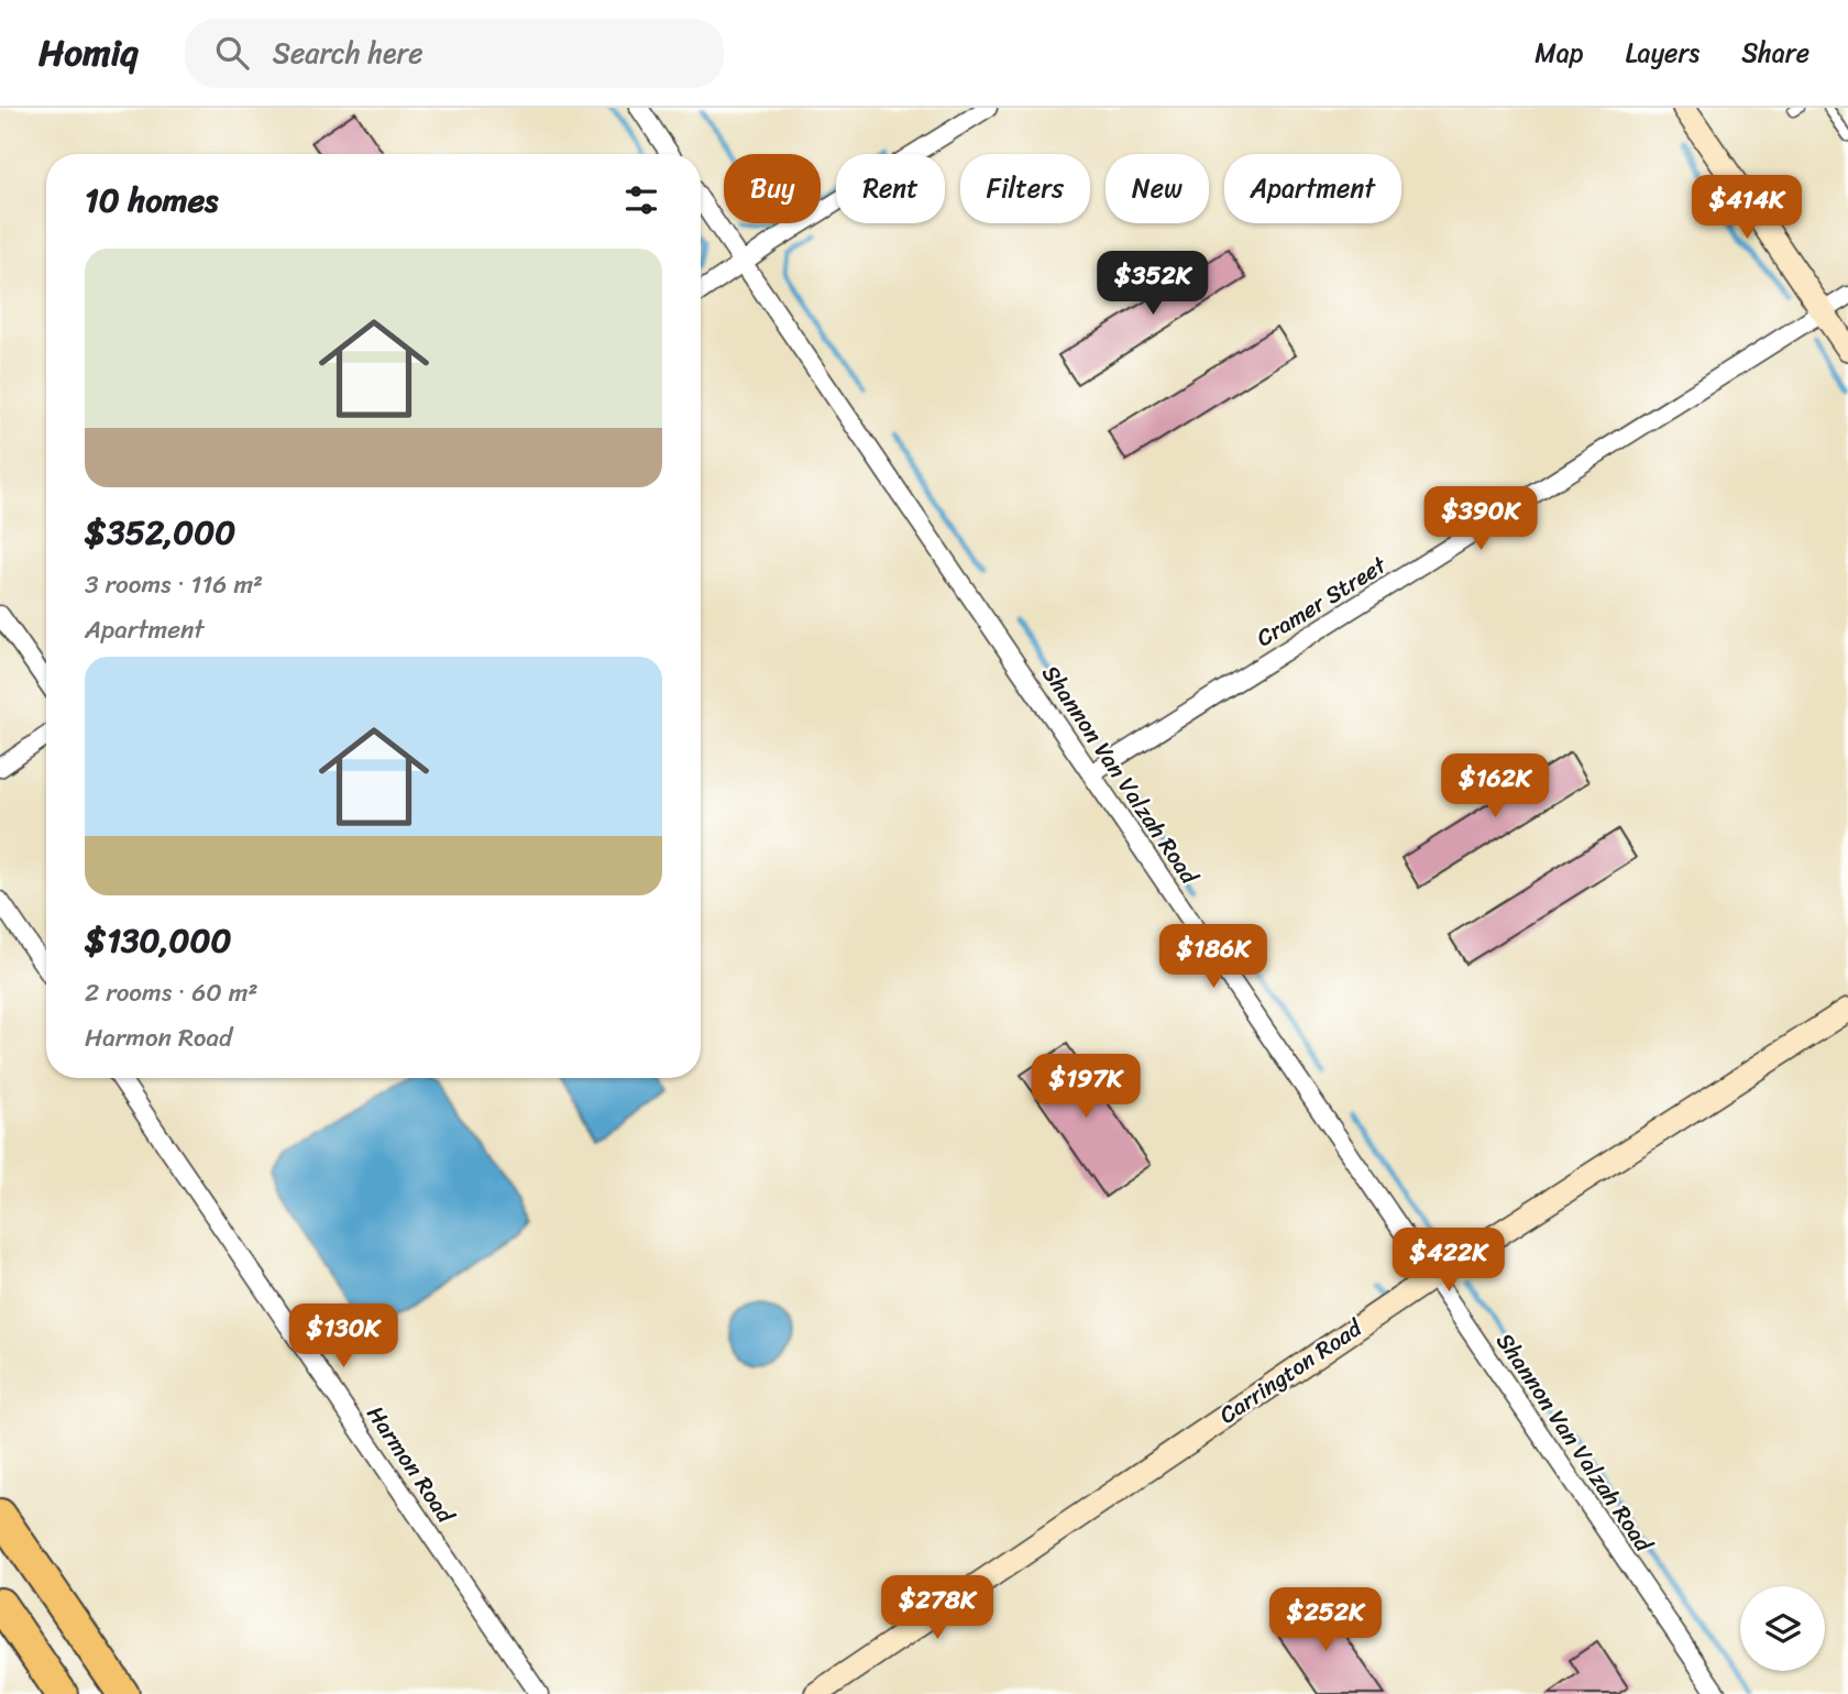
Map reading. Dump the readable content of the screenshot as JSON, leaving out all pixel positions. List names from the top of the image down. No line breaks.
{"streets":{"street":["Cramer Street","Shannon Van Valzah Road","Carrington Road","Harmon Road"]},"crossings":[["Cramer Street","Shannon Van Valzah Road"],["Shannon Van Valzah Road","Carrington Road"]],"page":{"header":"Homiq","search":"Search here","nav":["Map","Layers","Share"],"chip":["Buy","Rent","Filters","New","Apartment"],"heading":"10 homes","price":["$414K","$352K","$390K","$162K","$186K","$197K","$422K","$130K","$278K","$252K"],"list":[{"name":"$352,000","note":"3 rooms · 116 m² · Apartment"},{"name":"$130,000","note":"2 rooms · 60 m² · Harmon Road"}]}}
